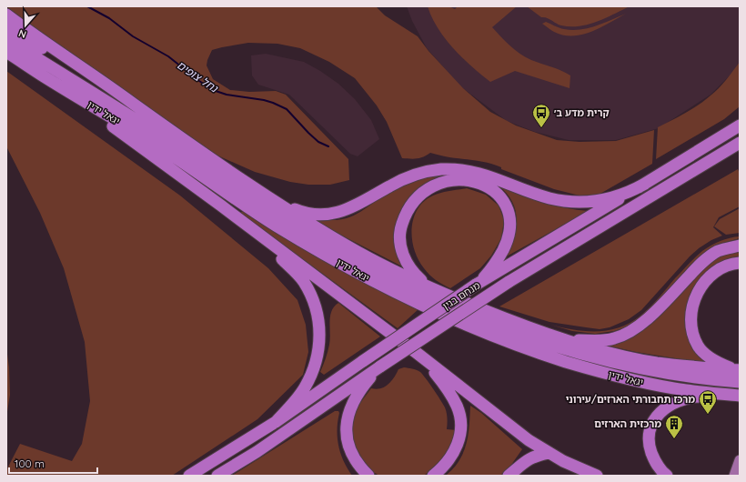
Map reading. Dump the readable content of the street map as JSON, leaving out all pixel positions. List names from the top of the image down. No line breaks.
{"streets":{"highway":["יגאל ידין","מנחם בגין"]},"water":["נחל צופים"],"places":{"bus stop":["קרית מדע ב׳","מרכז תחבורתי הארזים/עירוני"],"building":["מרכזית הארזים"]},"scale_bar":"100 m","north":"bottom"}
